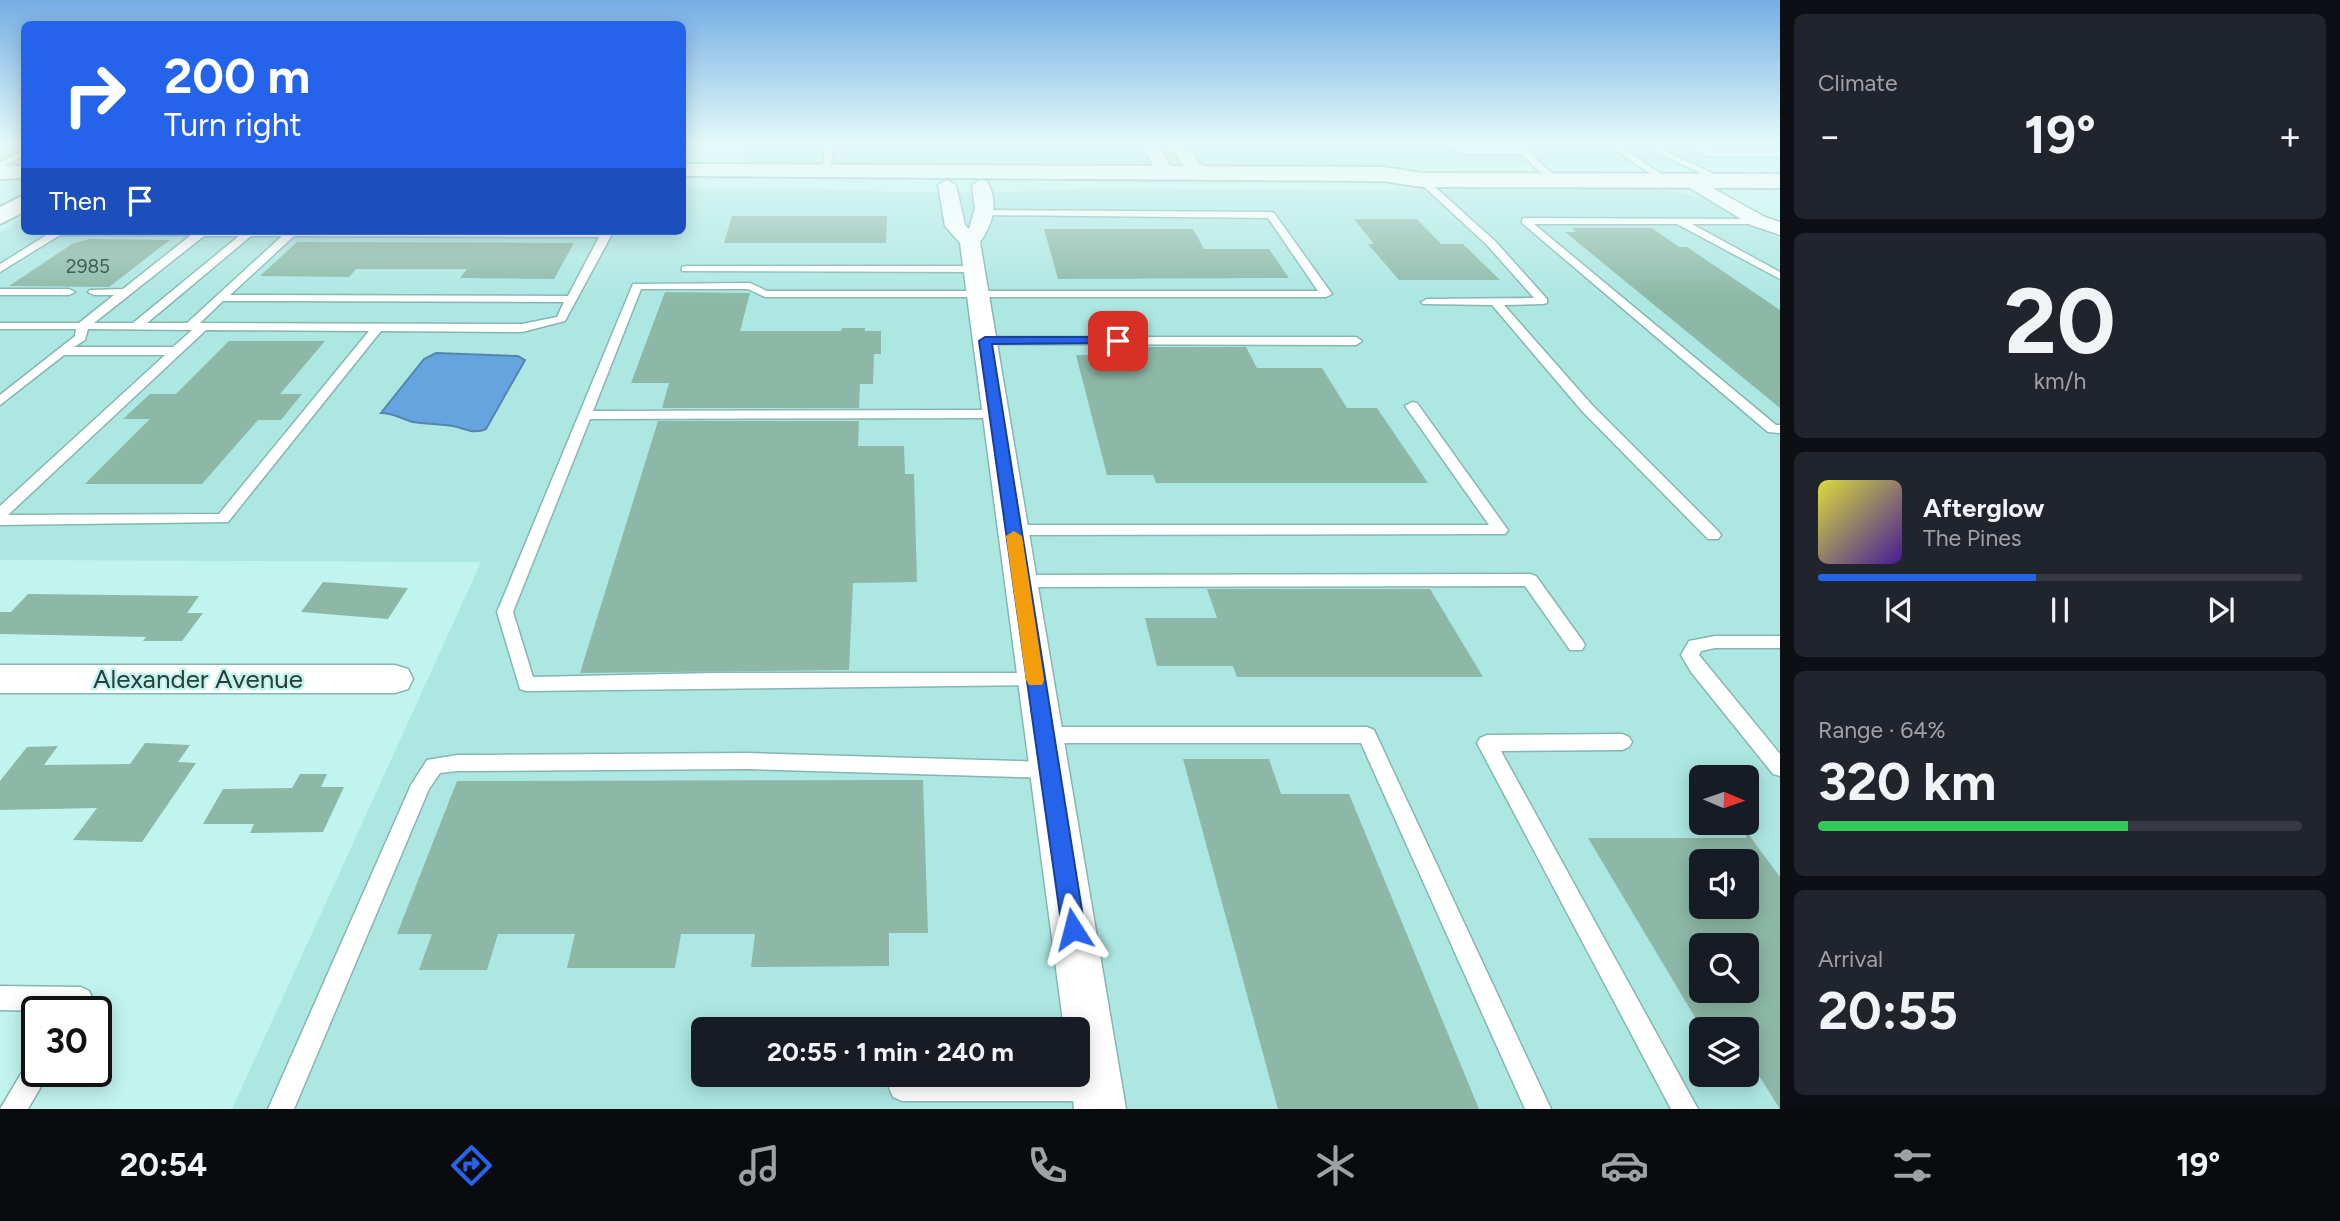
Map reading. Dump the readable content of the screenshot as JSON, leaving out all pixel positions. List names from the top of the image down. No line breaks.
{"streets":{"street":["Alexander Avenue"]},"house_numbers":["2985"],"north":"right","page":{"tile":["Climate",["20","km/h"],["Range · 64%","320 km"],["Arrival","20:55"]],"turn":["200 m","Turn right"],"heat":["−","19°","+"],"then":"Then","song":["Afterglow","The Pines"],"limit":"30","trip":"20:55 · 1 min · 240 m","tabs":["20:54","19°"]}}
